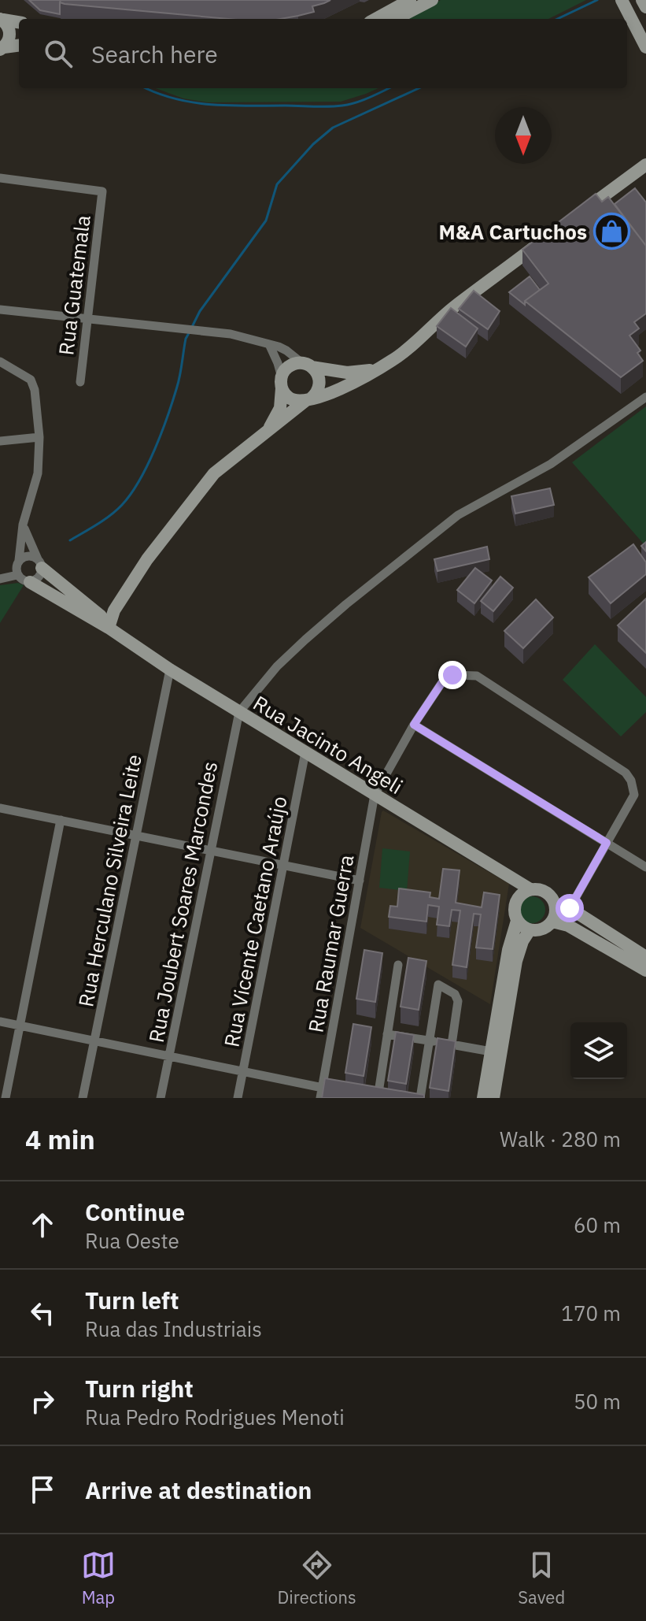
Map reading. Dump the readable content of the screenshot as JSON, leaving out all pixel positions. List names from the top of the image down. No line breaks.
{"streets":{"street":["Rua Guatemala","Rua Jacinto Angeli","Rua Herculano Silveira Leite","Rua Joubert Soares Marcondes","Rua Vicente Caetano Araújo","Rua Raumar Guerra"]},"crossings":[["Rua Jacinto Angeli","Rua Herculano Silveira Leite"],["Rua Jacinto Angeli","Rua Joubert Soares Marcondes"],["Rua Jacinto Angeli","Rua Vicente Caetano Araújo"],["Rua Jacinto Angeli","Rua Raumar Guerra"]],"places":{"shop":["M&A Cartuchos"]},"north":"bottom","page":{"search":"Search here","heading":["4 min","Walk · 280 m"],"list":[["Continue","Rua Oeste","60 m"],["Turn left","Rua das Industriais","170 m"],["Turn right","Rua Pedro Rodrigues Menoti","50 m"],"Arrive at destination"],"nav":["Map","Directions","Saved"]}}
